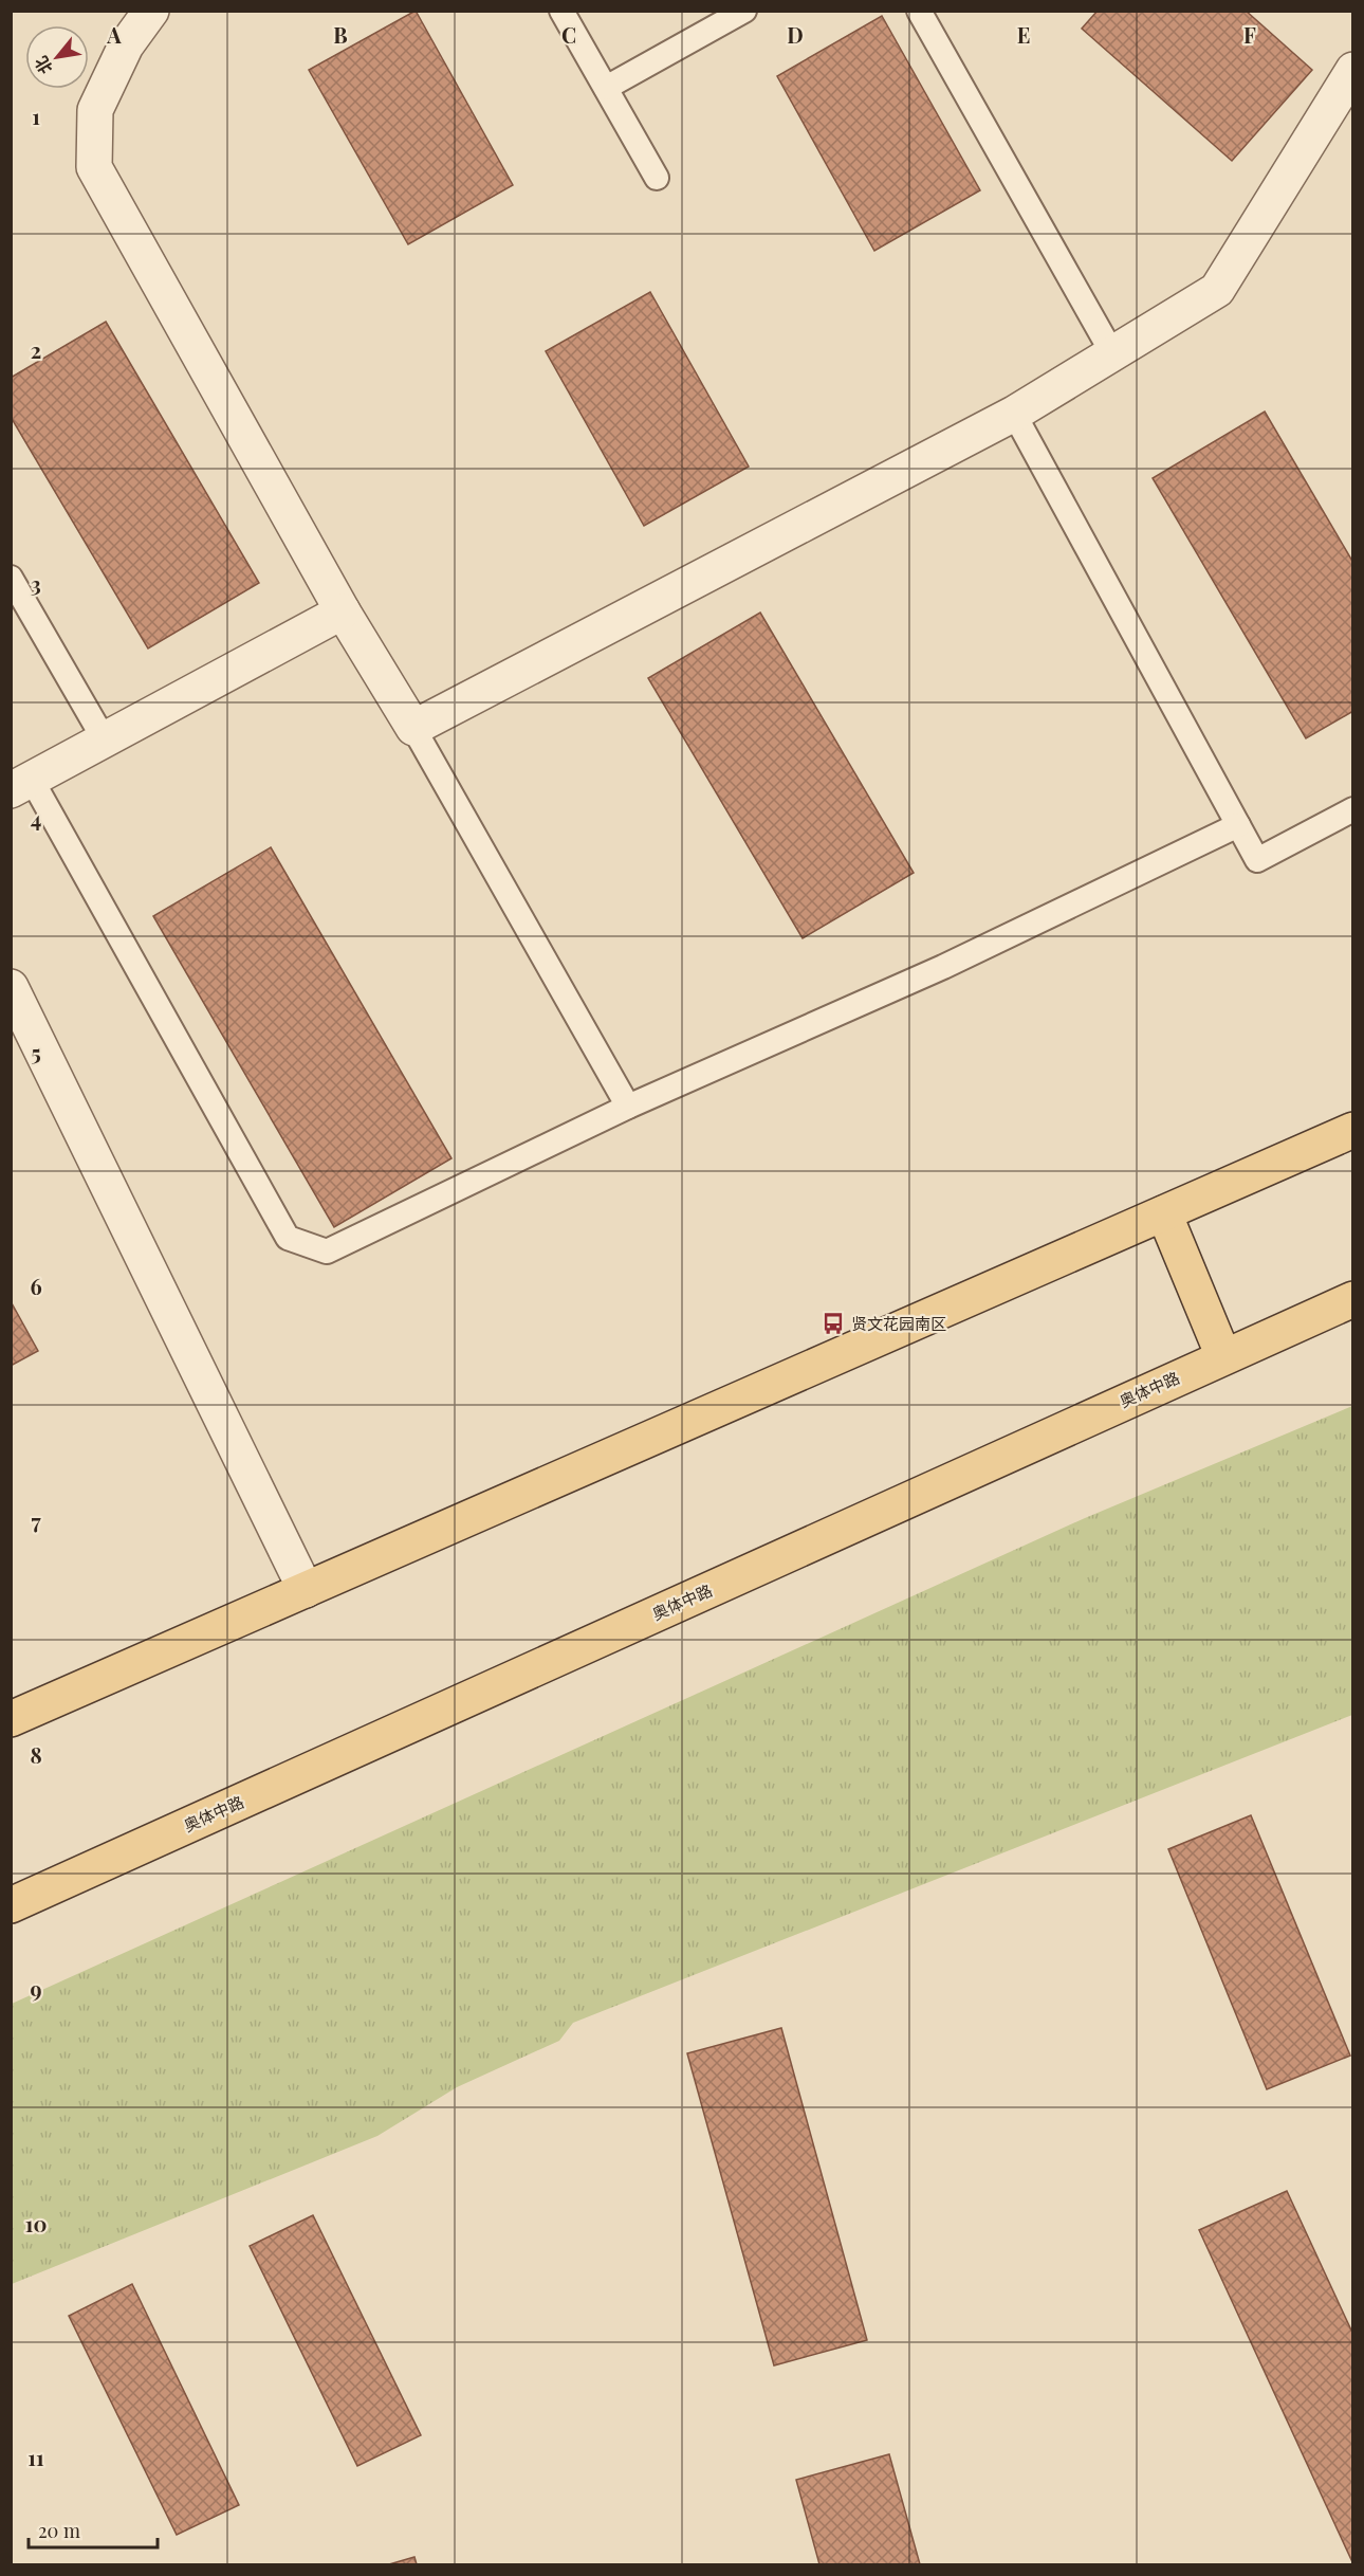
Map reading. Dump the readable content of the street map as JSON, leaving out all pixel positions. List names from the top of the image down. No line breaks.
{"streets":{"main road":["奥体中路"]},"places":{"bus stop":["贤文花园南区"]},"scale_bar":"20 m","north":"bottom left","grid":{"columns":["A","B","C","D","E","F"],"rows":["1","2","3","4","5","6","7","8","9","10","11"]}}
